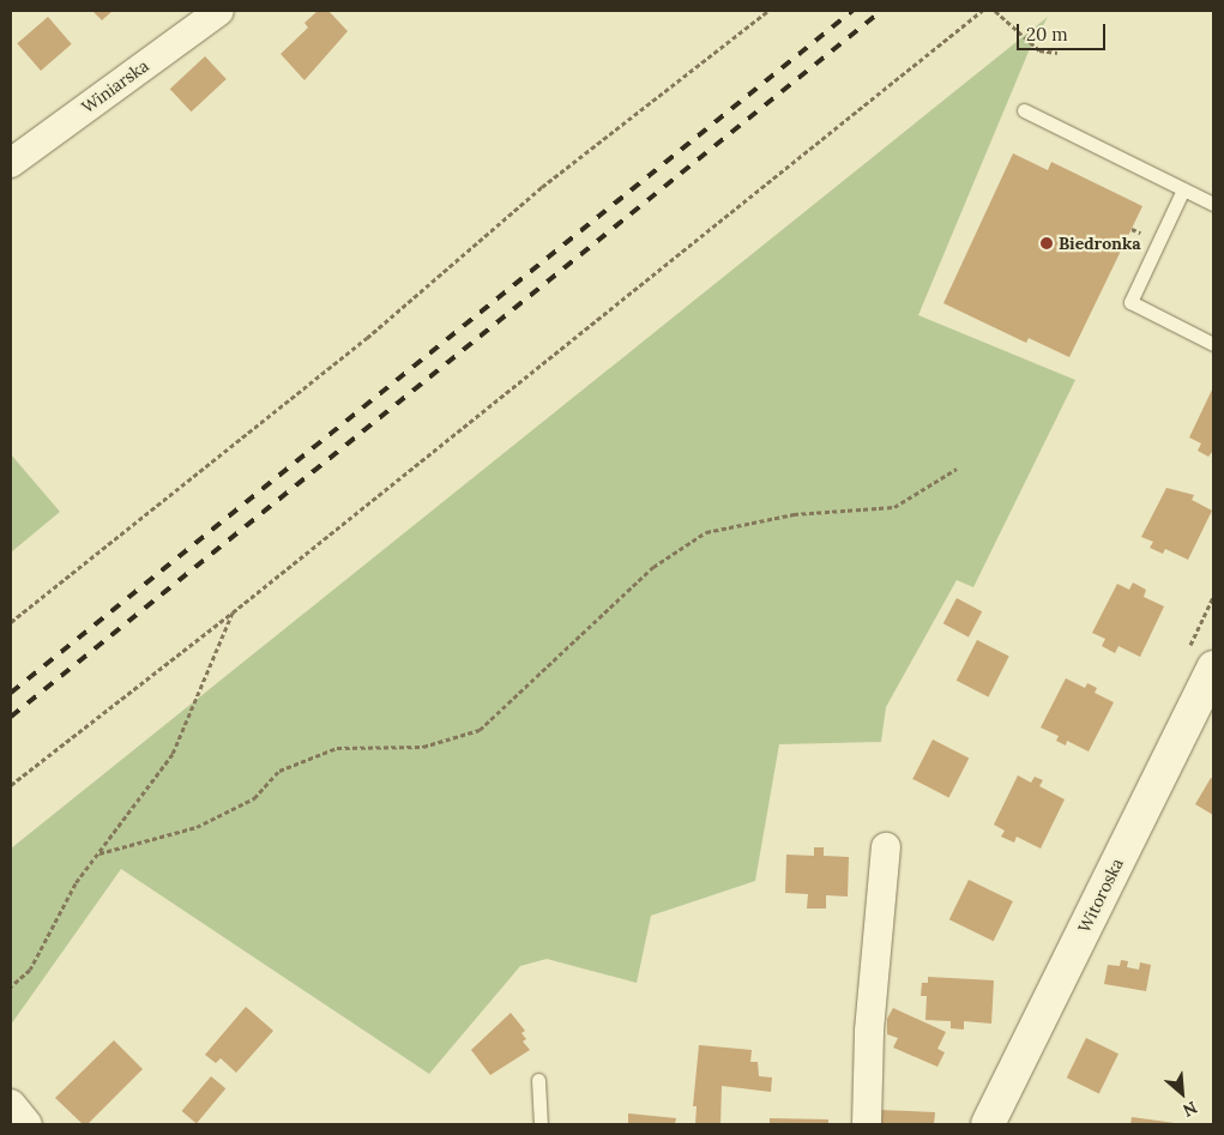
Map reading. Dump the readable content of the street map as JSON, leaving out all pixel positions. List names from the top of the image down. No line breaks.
{"streets":{"main road":["Witoroska"],"street":["Winiarska"]},"places":["Biedronka"],"scale_bar":"20 m","north":"bottom right"}
